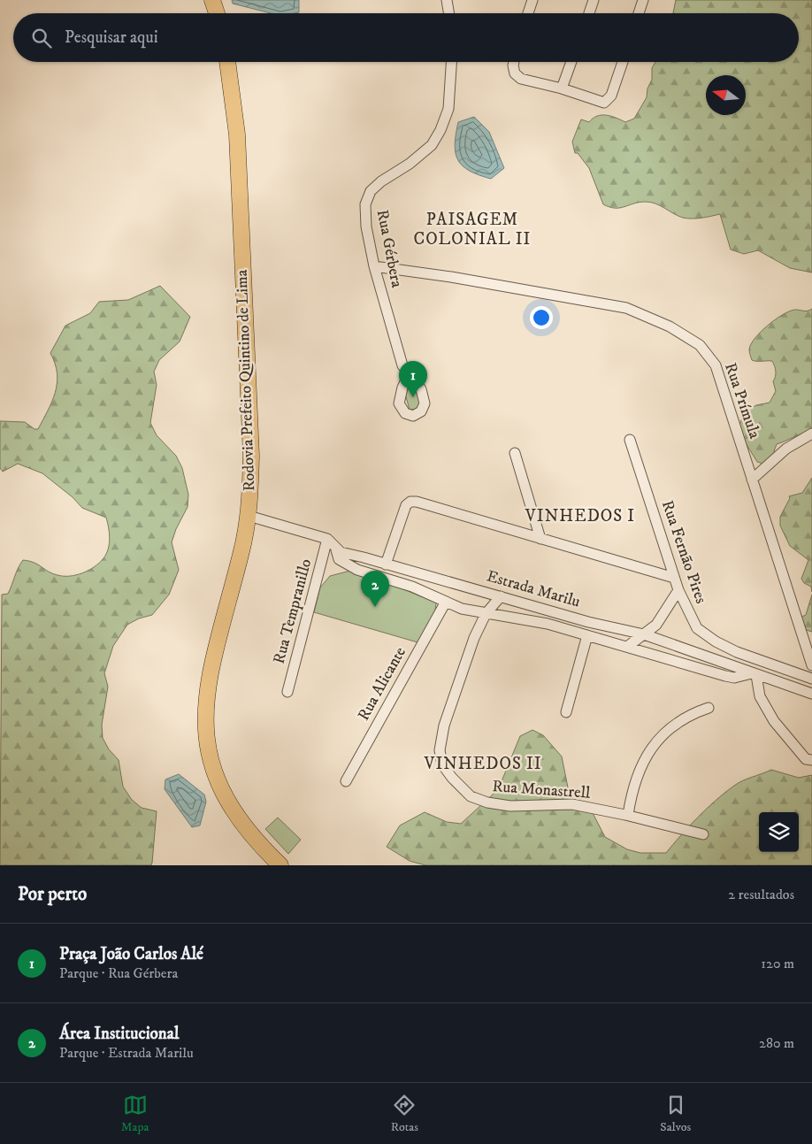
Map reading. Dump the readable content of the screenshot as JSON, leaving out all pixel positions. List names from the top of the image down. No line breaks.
{"streets":{"main road":["Rodovia Prefeito Quintino de Lima"],"street":["Rua Gérbera","Rua Prímula","Rua Fernão Pires","Estrada Marilu","Rua Tempranillo","Rua Alicante","Rua Monastrell"]},"crossings":[["Rua Gérbera","Rua Prímula"],["Rodovia Prefeito Quintino de Lima","Estrada Marilu"],["Estrada Marilu","Rua Tempranillo"],["Estrada Marilu","Rua Monastrell"]],"districts":["PAISAGEM COLONIAL II","VINHEDOS I","VINHEDOS II"],"north":"left","page":{"search":"Pesquisar aqui","pins":["1","2"],"heading":["Por perto","2 resultados"],"list":[{"mark":"1","name":"Praça João Carlos Alé","note":"Parque · Rua Gérbera","value":"120 m"},{"mark":"2","name":"Área Institucional","note":"Parque · Estrada Marilu","value":"280 m"}],"nav":["Mapa","Rotas","Salvos"]}}
